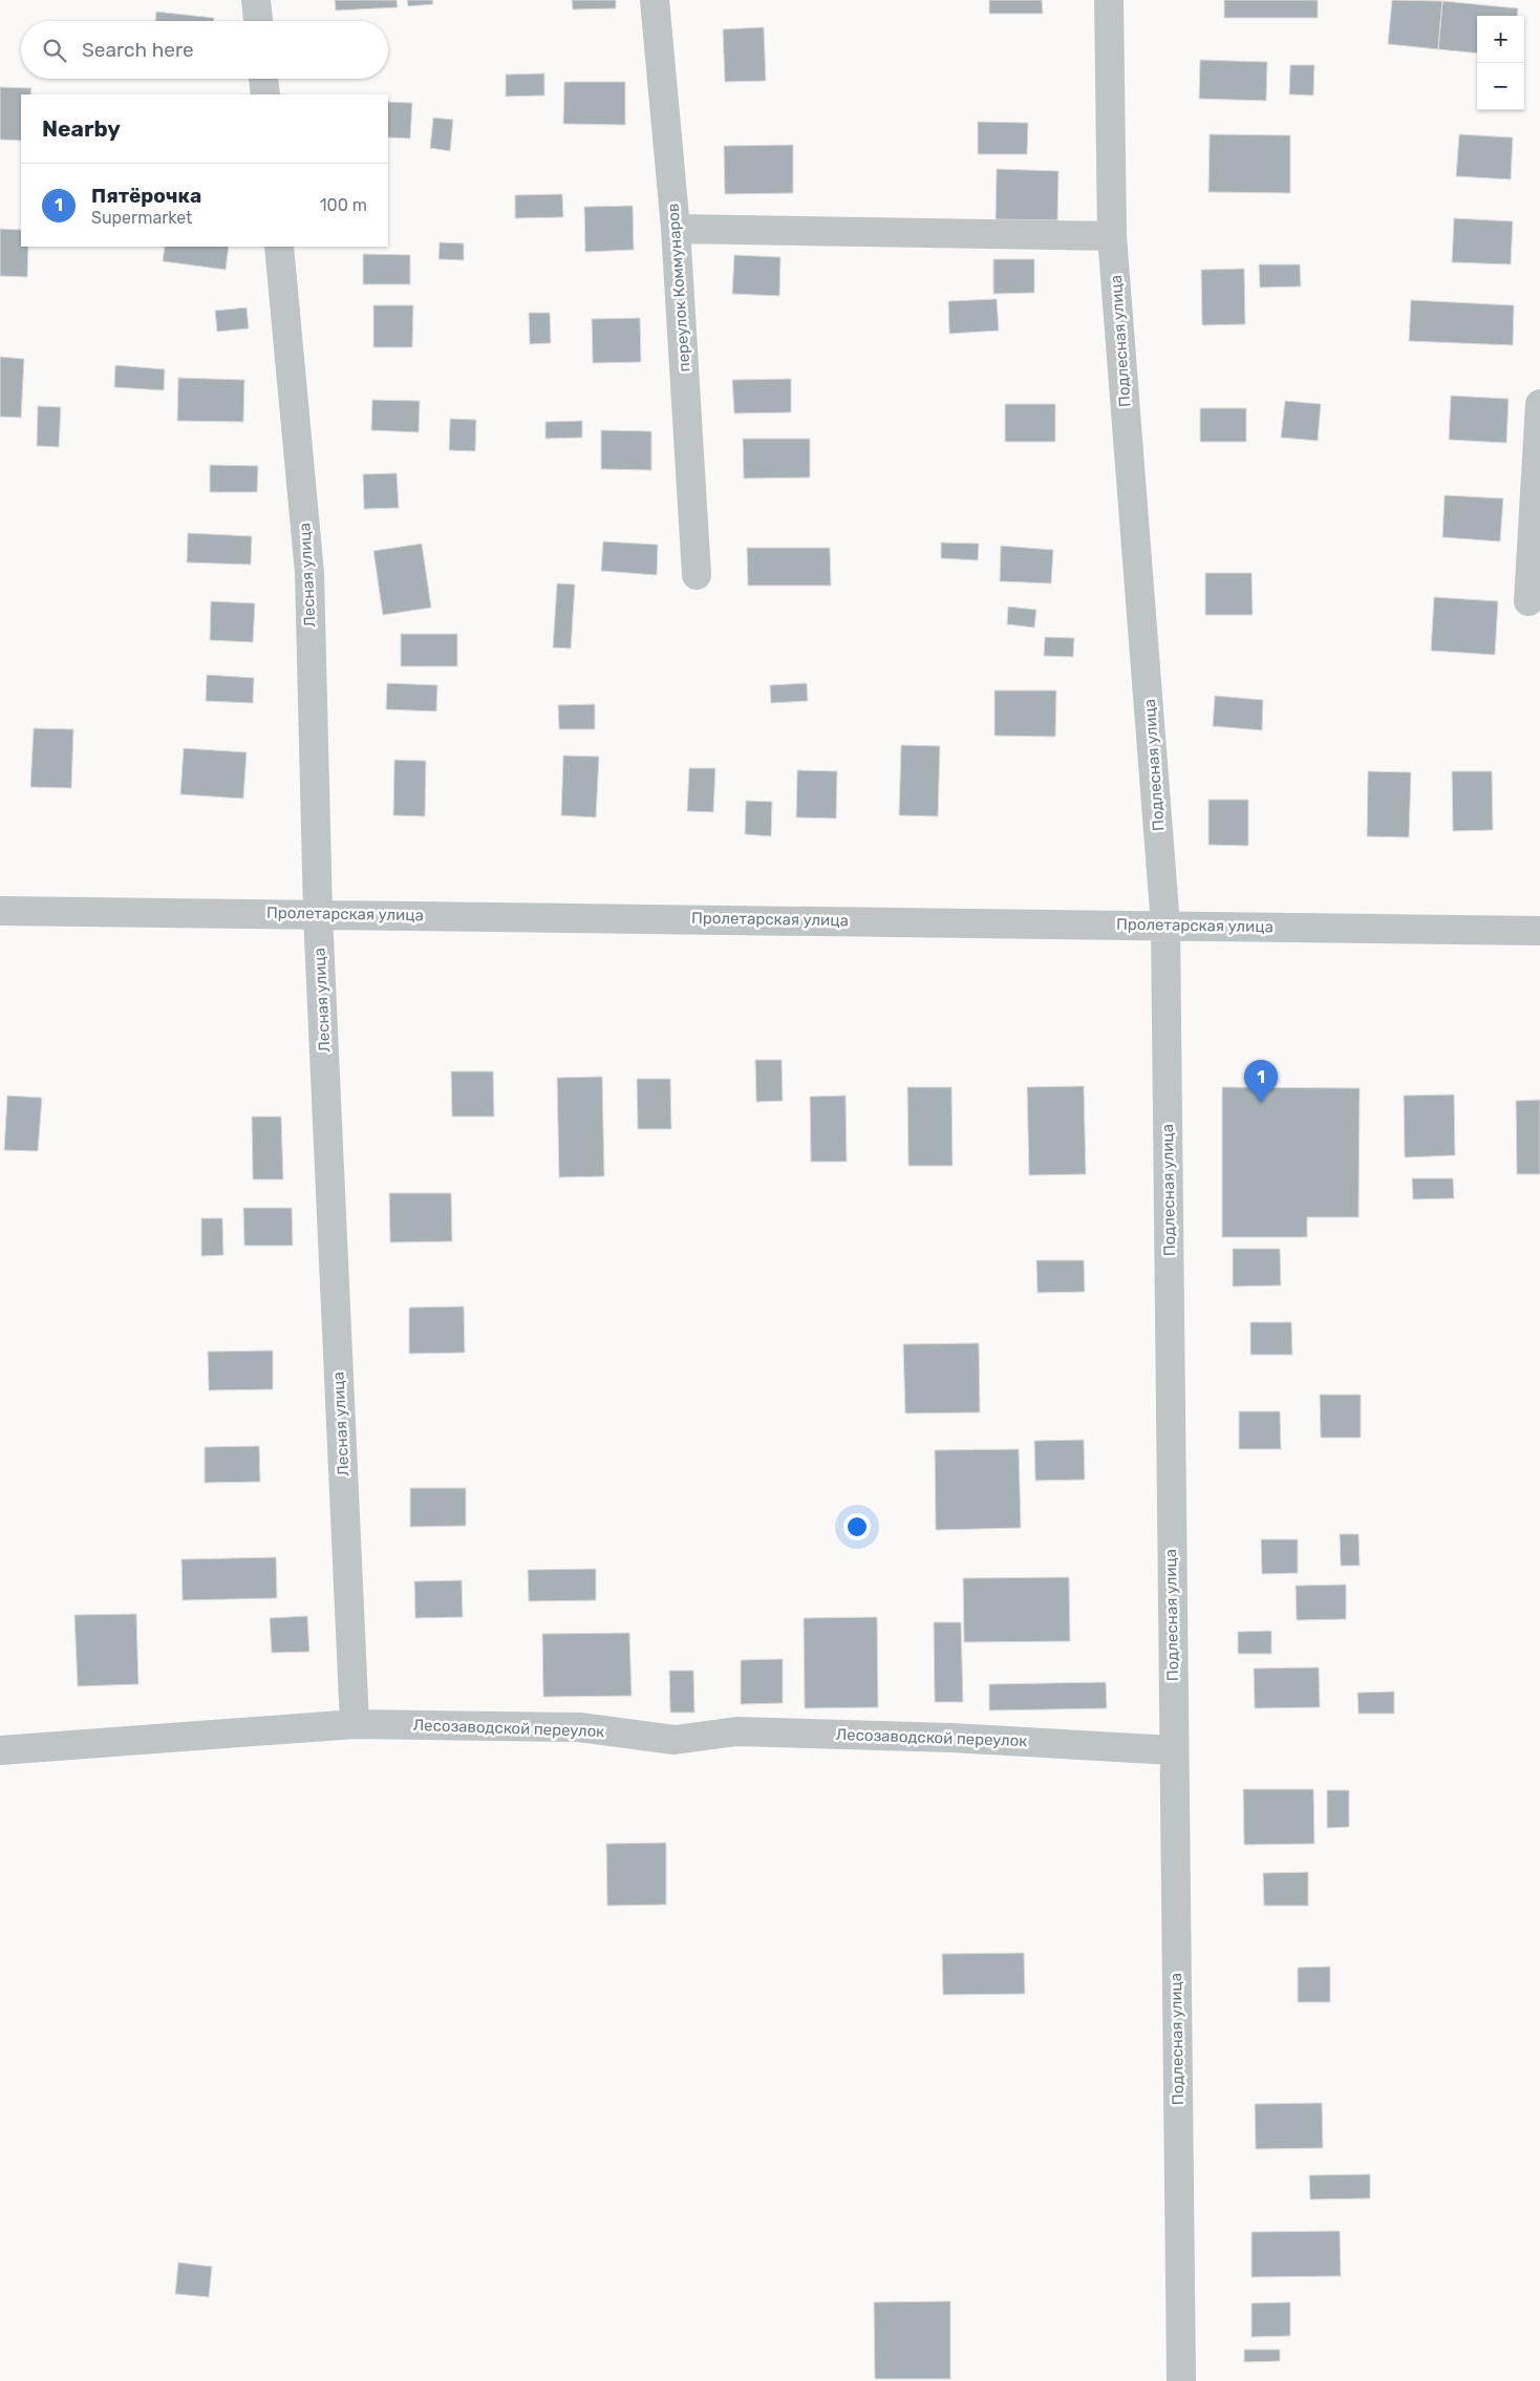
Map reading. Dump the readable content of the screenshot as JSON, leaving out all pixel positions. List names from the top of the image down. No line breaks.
{"streets":{"street":["переулок Коммунаров","Подлесная улица","Лесная улица","Пролетарская улица","Лесозаводской переулок"]},"crossings":[["Подлесная улица","Пролетарская улица"],["Подлесная улица","Лесозаводской переулок"],["Лесная улица","Пролетарская улица"],["Лесная улица","Лесозаводской переулок"]],"page":{"map_buttons":["+","−"],"search":"Search here","heading":"Nearby","list":[{"mark":"1","name":"Пятёрочка","note":"Supermarket","value":"100 m"}],"pins":"1"}}
